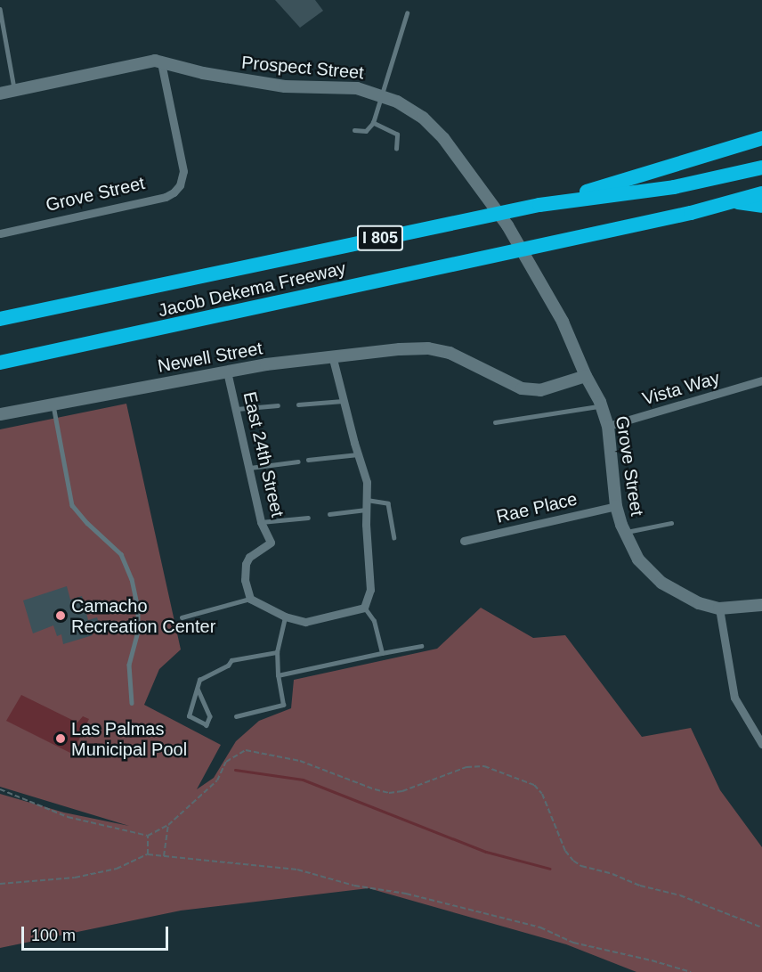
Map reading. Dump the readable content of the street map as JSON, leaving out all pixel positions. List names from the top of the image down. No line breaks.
{"streets":{"highway":["I 805","Jacob Dekema Freeway"],"street":["Prospect Street","Grove Street","Newell Street","Vista Way","East 24th Street","Rae Place"]},"crossings":[["Prospect Street","Grove Street"],["Prospect Street","Newell Street"],["Grove Street","Newell Street"],["Grove Street","Vista Way"],["Grove Street","Rae Place"],["Newell Street","East 24th Street"]],"places":["Camacho Recreation Center","Las Palmas Municipal Pool"],"scale_bar":"100 m"}
